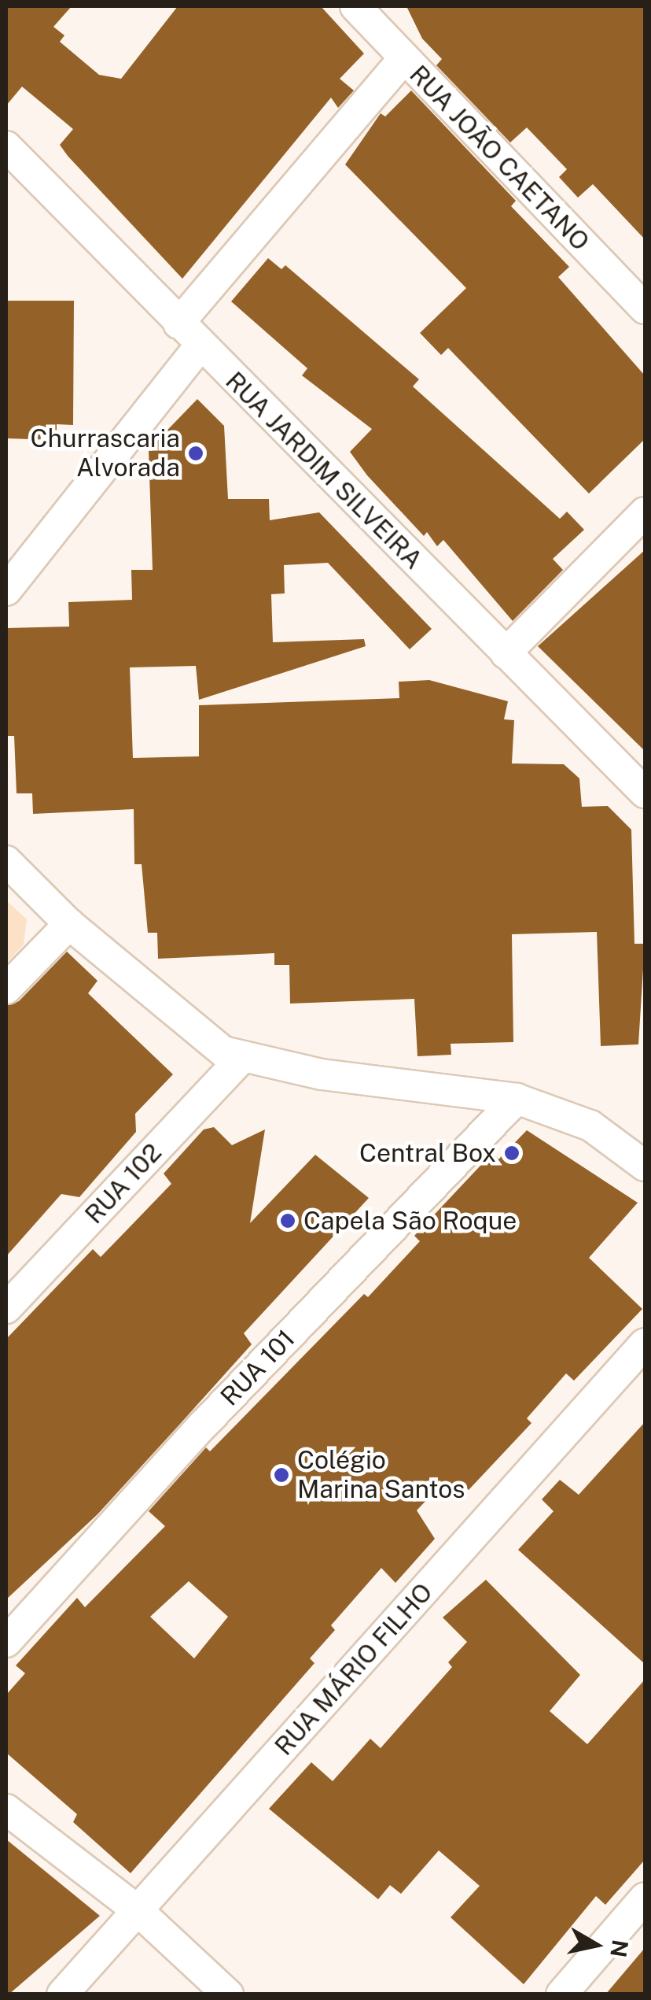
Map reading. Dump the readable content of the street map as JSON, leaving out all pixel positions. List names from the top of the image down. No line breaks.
{"streets":{"street":["RUA JOÃO CAETANO","RUA JARDIM SILVEIRA","RUA 102","RUA 101","RUA MÁRIO FILHO"]},"places":["Churrascaria Alvorada","Central Box","Capela São Roque","Colégio Marina Santos"],"north":"right"}
